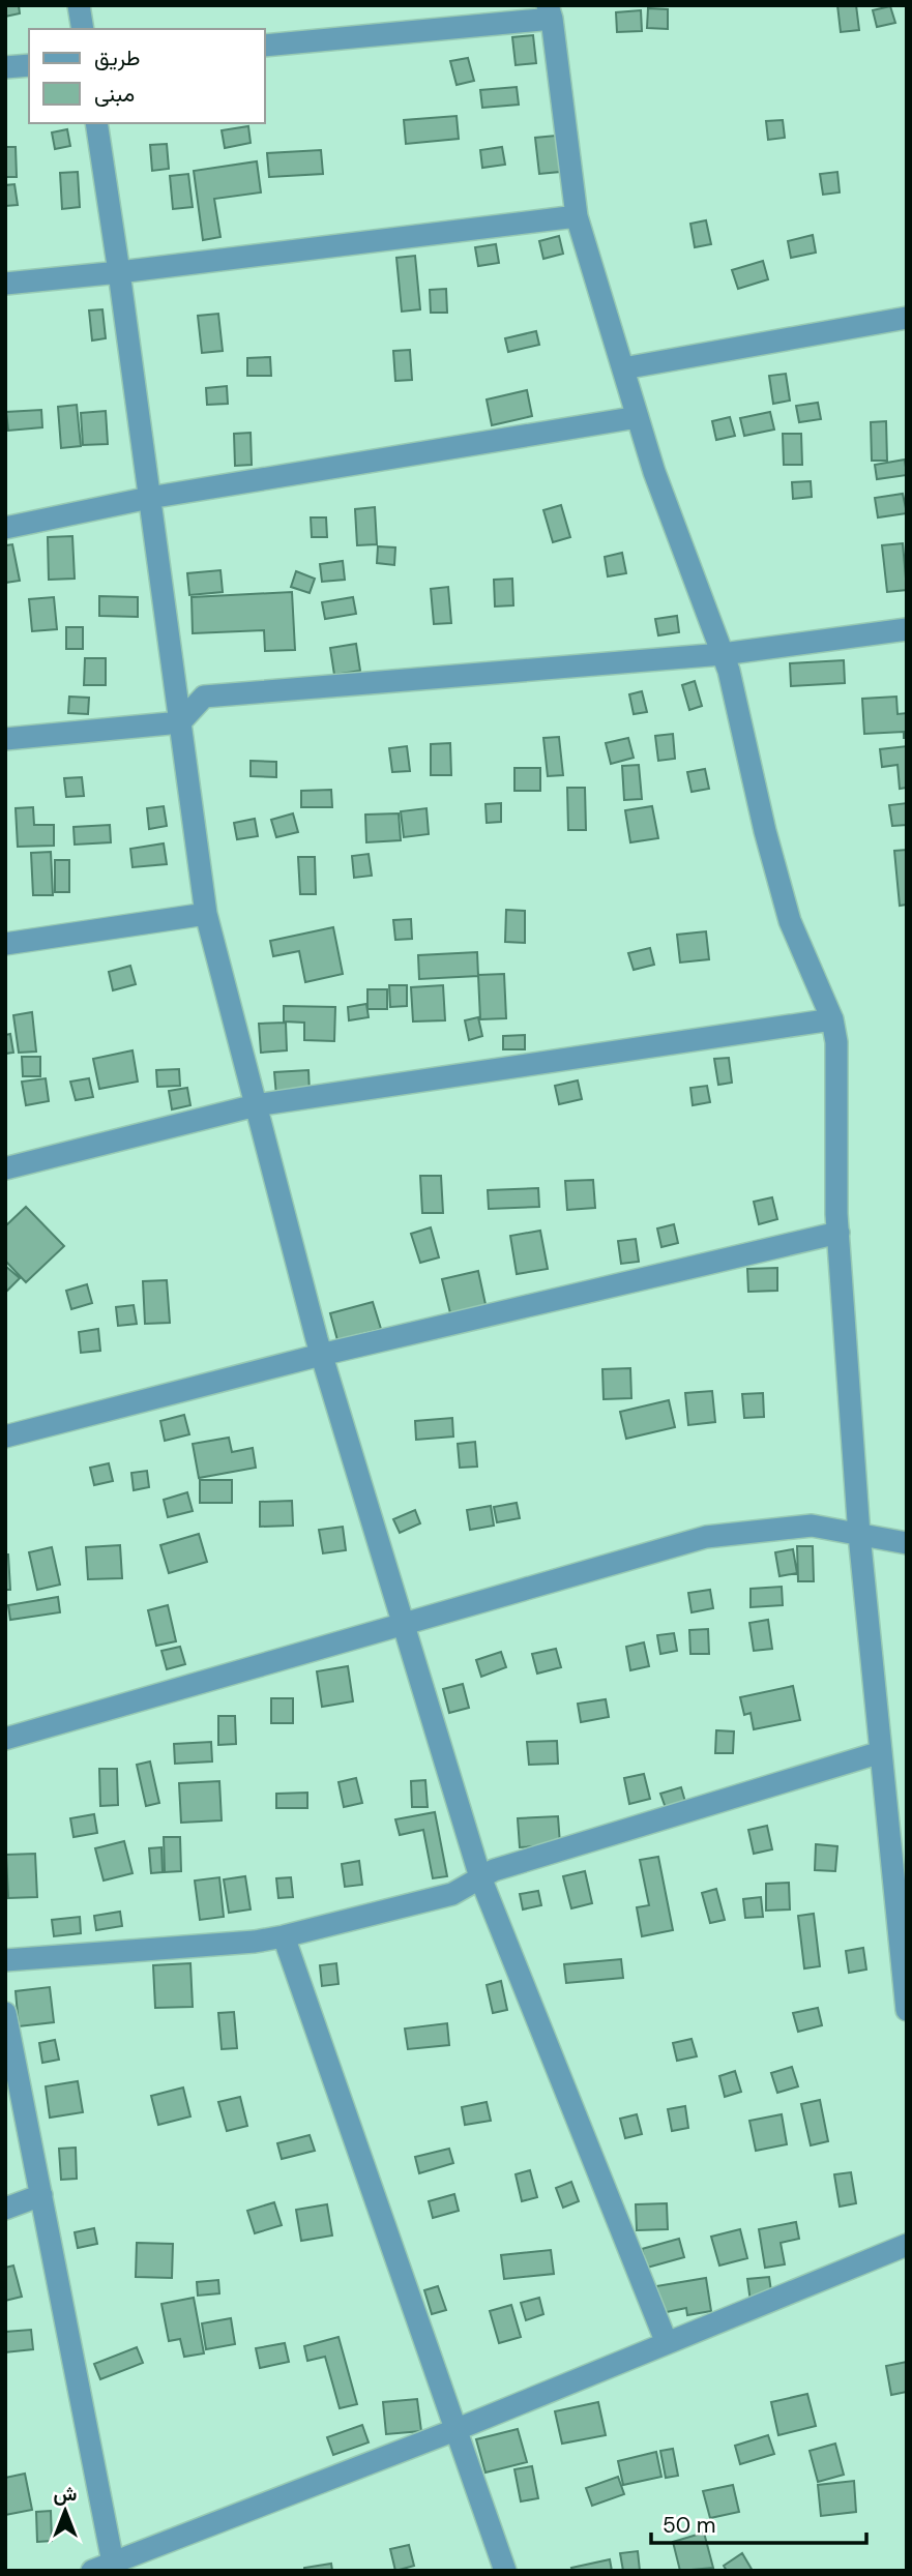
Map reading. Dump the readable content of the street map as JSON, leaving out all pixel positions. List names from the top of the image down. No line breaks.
{"legend":["طريق","مبنى"],"scale_bar":"50 m","north":"top"}
